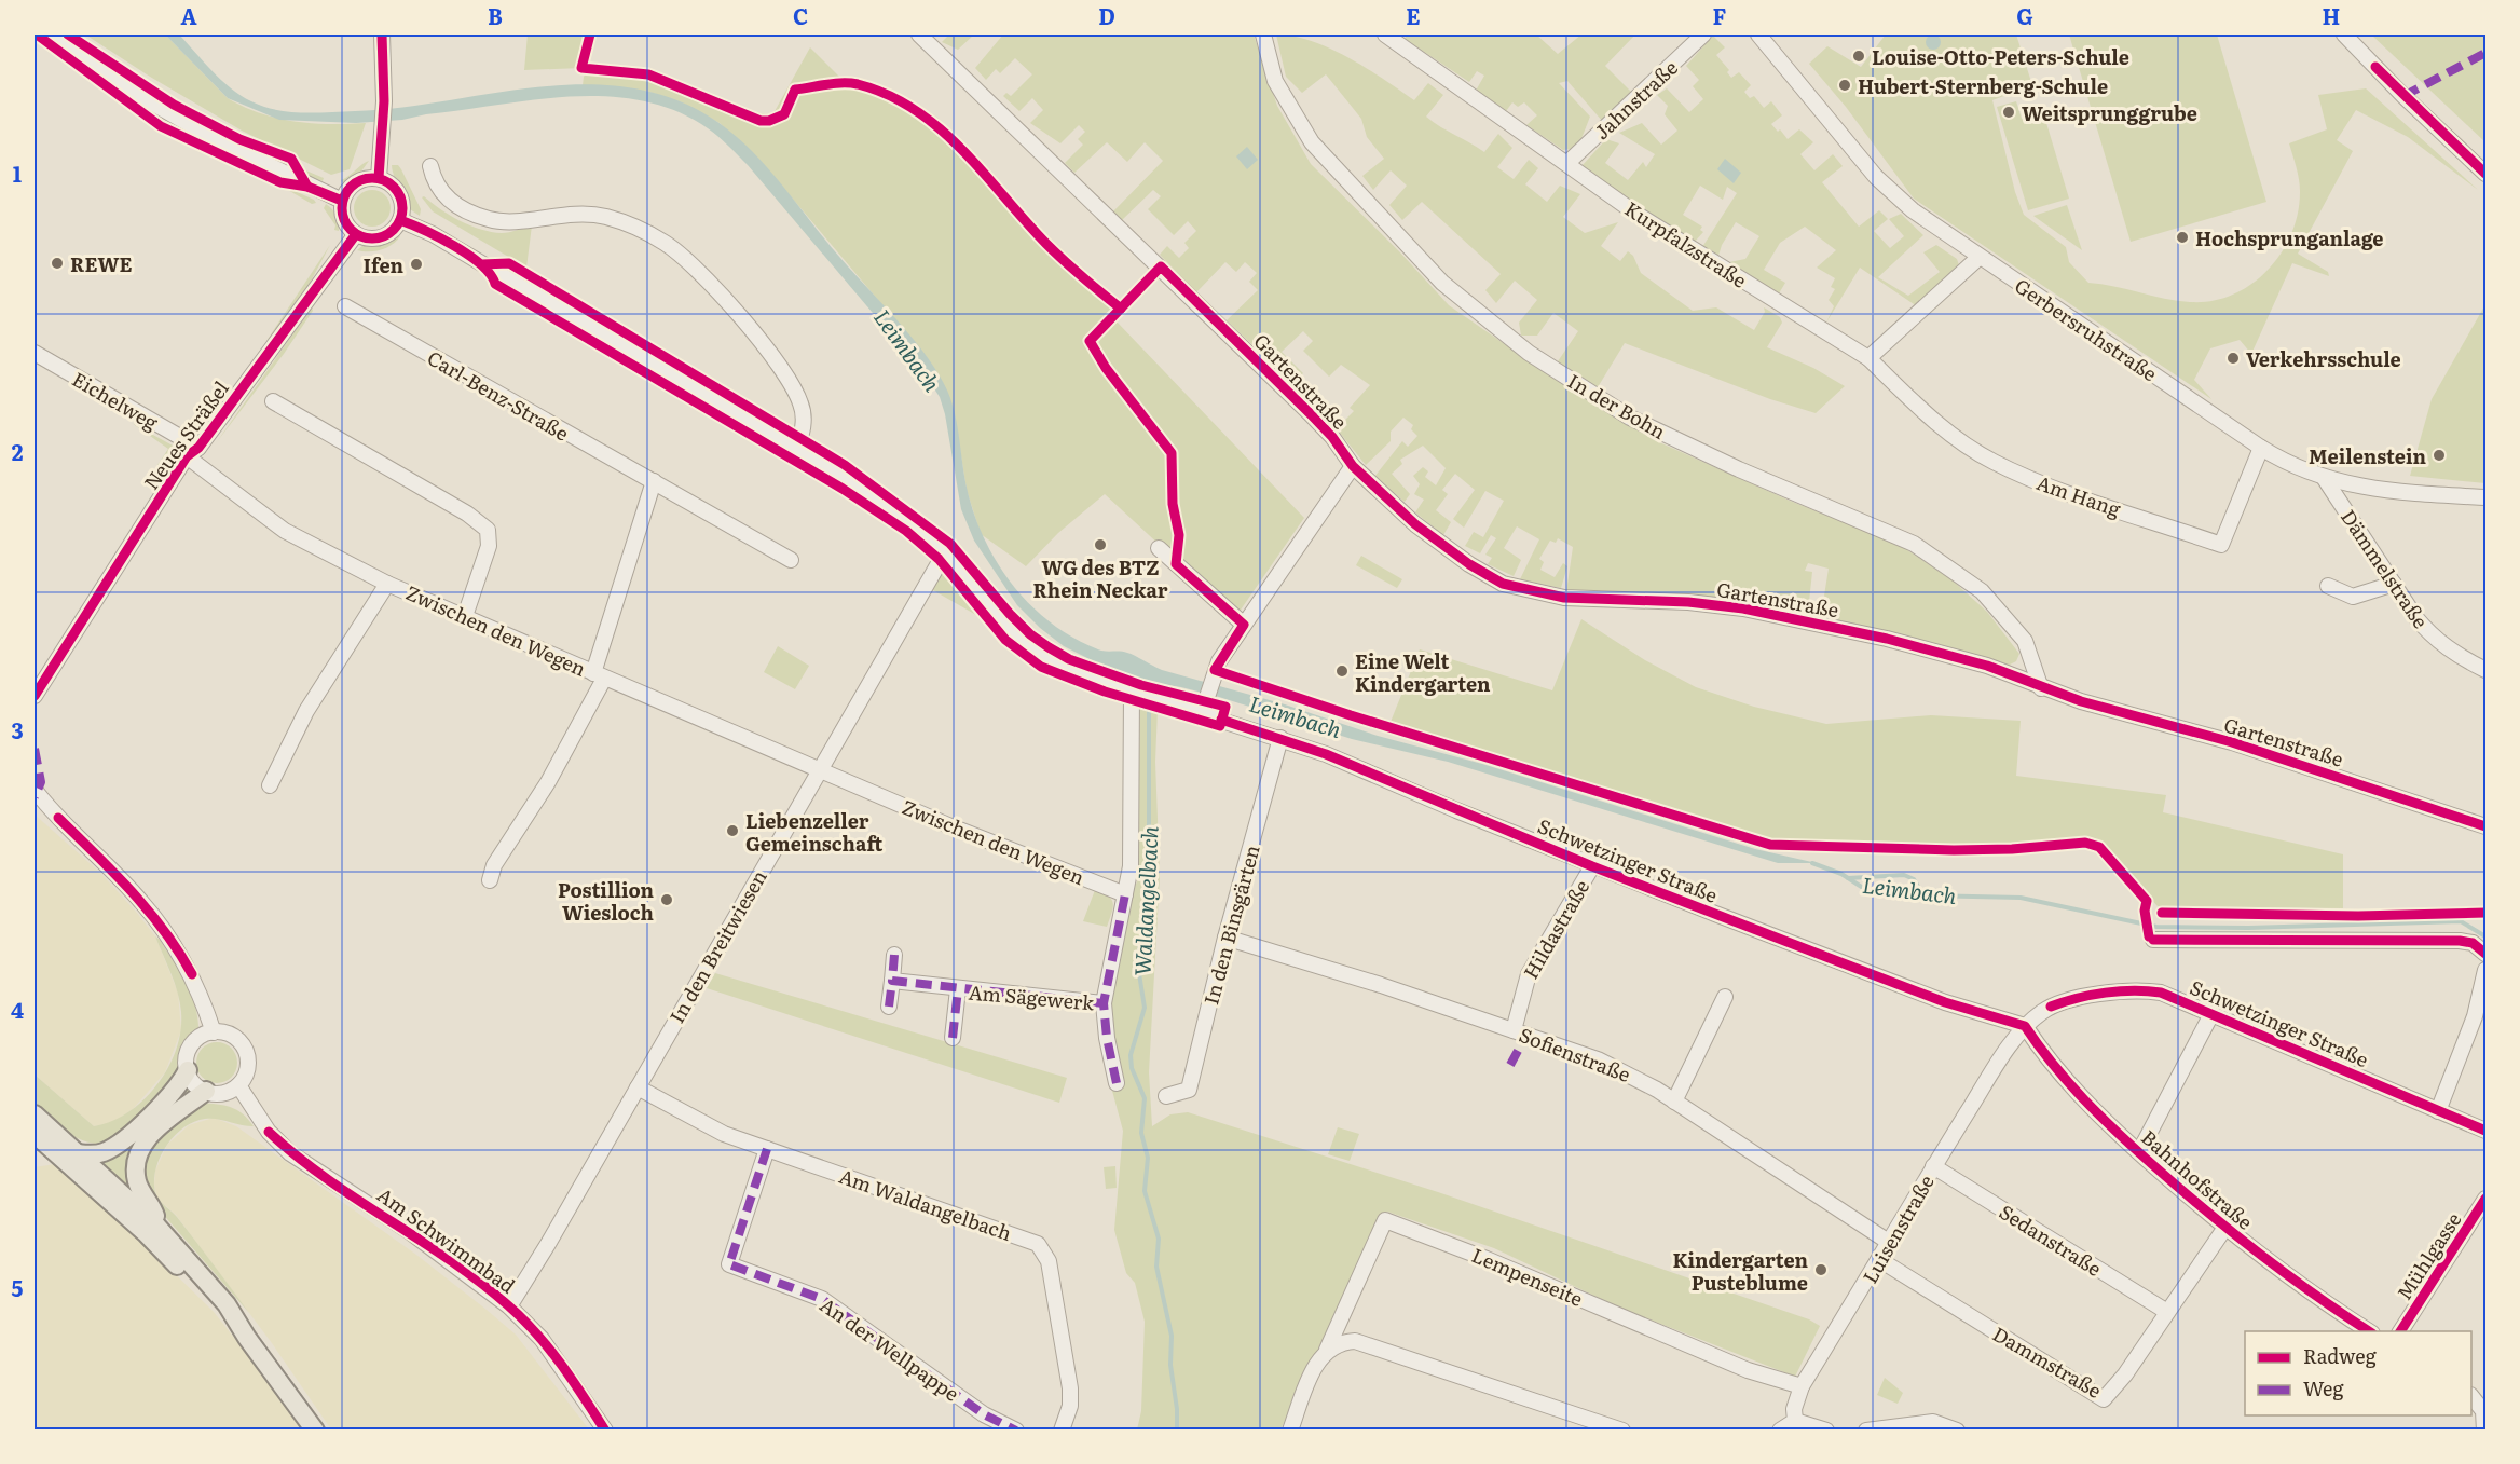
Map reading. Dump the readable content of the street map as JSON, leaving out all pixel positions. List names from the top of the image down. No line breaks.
{"streets":{"street":["Jahnstraße","Kurpfalzstraße","Gerbersruhstraße","Gartenstraße","Carl-Benz-Straße","Eichelweg","In der Bohn","Neues Sträßel","Am Hang","Dämmelstraße","Zwischen den Wegen","Schwetzinger Straße","In den Binsgärten","Hildastraße","In den Breitwiesen","Am Sägewerk","Sofienstraße","Bahnhofstraße","Am Waldangelbach","Luisenstraße","Am Schwimmbad","Sedanstraße","Mühlgasse","Lempenseite","An der Wellpappe","Dammstraße"]},"crossings":[["Jahnstraße","Kurpfalzstraße"],["Kurpfalzstraße","Am Hang"],["Gerbersruhstraße","Am Hang"],["Gerbersruhstraße","Dämmelstraße"],["Gartenstraße","In der Bohn"],["Eichelweg","Neues Sträßel"],["Eichelweg","Zwischen den Wegen"],["Neues Sträßel","Zwischen den Wegen"],["Neues Sträßel","Schwetzinger Straße"],["Zwischen den Wegen","In den Breitwiesen"],["Zwischen den Wegen","Am Sägewerk"],["Schwetzinger Straße","In den Binsgärten"],["Schwetzinger Straße","Hildastraße"],["Schwetzinger Straße","In den Breitwiesen"],["Schwetzinger Straße","Bahnhofstraße"],["Schwetzinger Straße","Luisenstraße"],["In den Binsgärten","Sofienstraße"],["Hildastraße","Sofienstraße"],["In den Breitwiesen","Am Waldangelbach"],["In den Breitwiesen","Am Schwimmbad"],["Sofienstraße","Luisenstraße"],["Bahnhofstraße","Luisenstraße"],["Bahnhofstraße","Dammstraße"],["Am Waldangelbach","An der Wellpappe"],["Luisenstraße","Sedanstraße"],["Luisenstraße","Lempenseite"],["Luisenstraße","Dammstraße"],["Sedanstraße","Dammstraße"]],"water":["Leimbach","Waldangelbach"],"places":["Louise-Otto-Peters-Schule","Hubert-Sternberg-Schule","Weitsprunggrube","Hochsprunganlage","REWE","Ifen","Verkehrsschule","Meilenstein","WG des BTZ Rhein Neckar","Eine Welt Kindergarten","Liebenzeller Gemeinschaft","Postillion Wiesloch","Kindergarten Pusteblume"],"legend":["Radweg","Weg"],"grid":{"columns":["A","B","C","D","E","F","G","H"],"rows":["1","2","3","4","5"]}}
